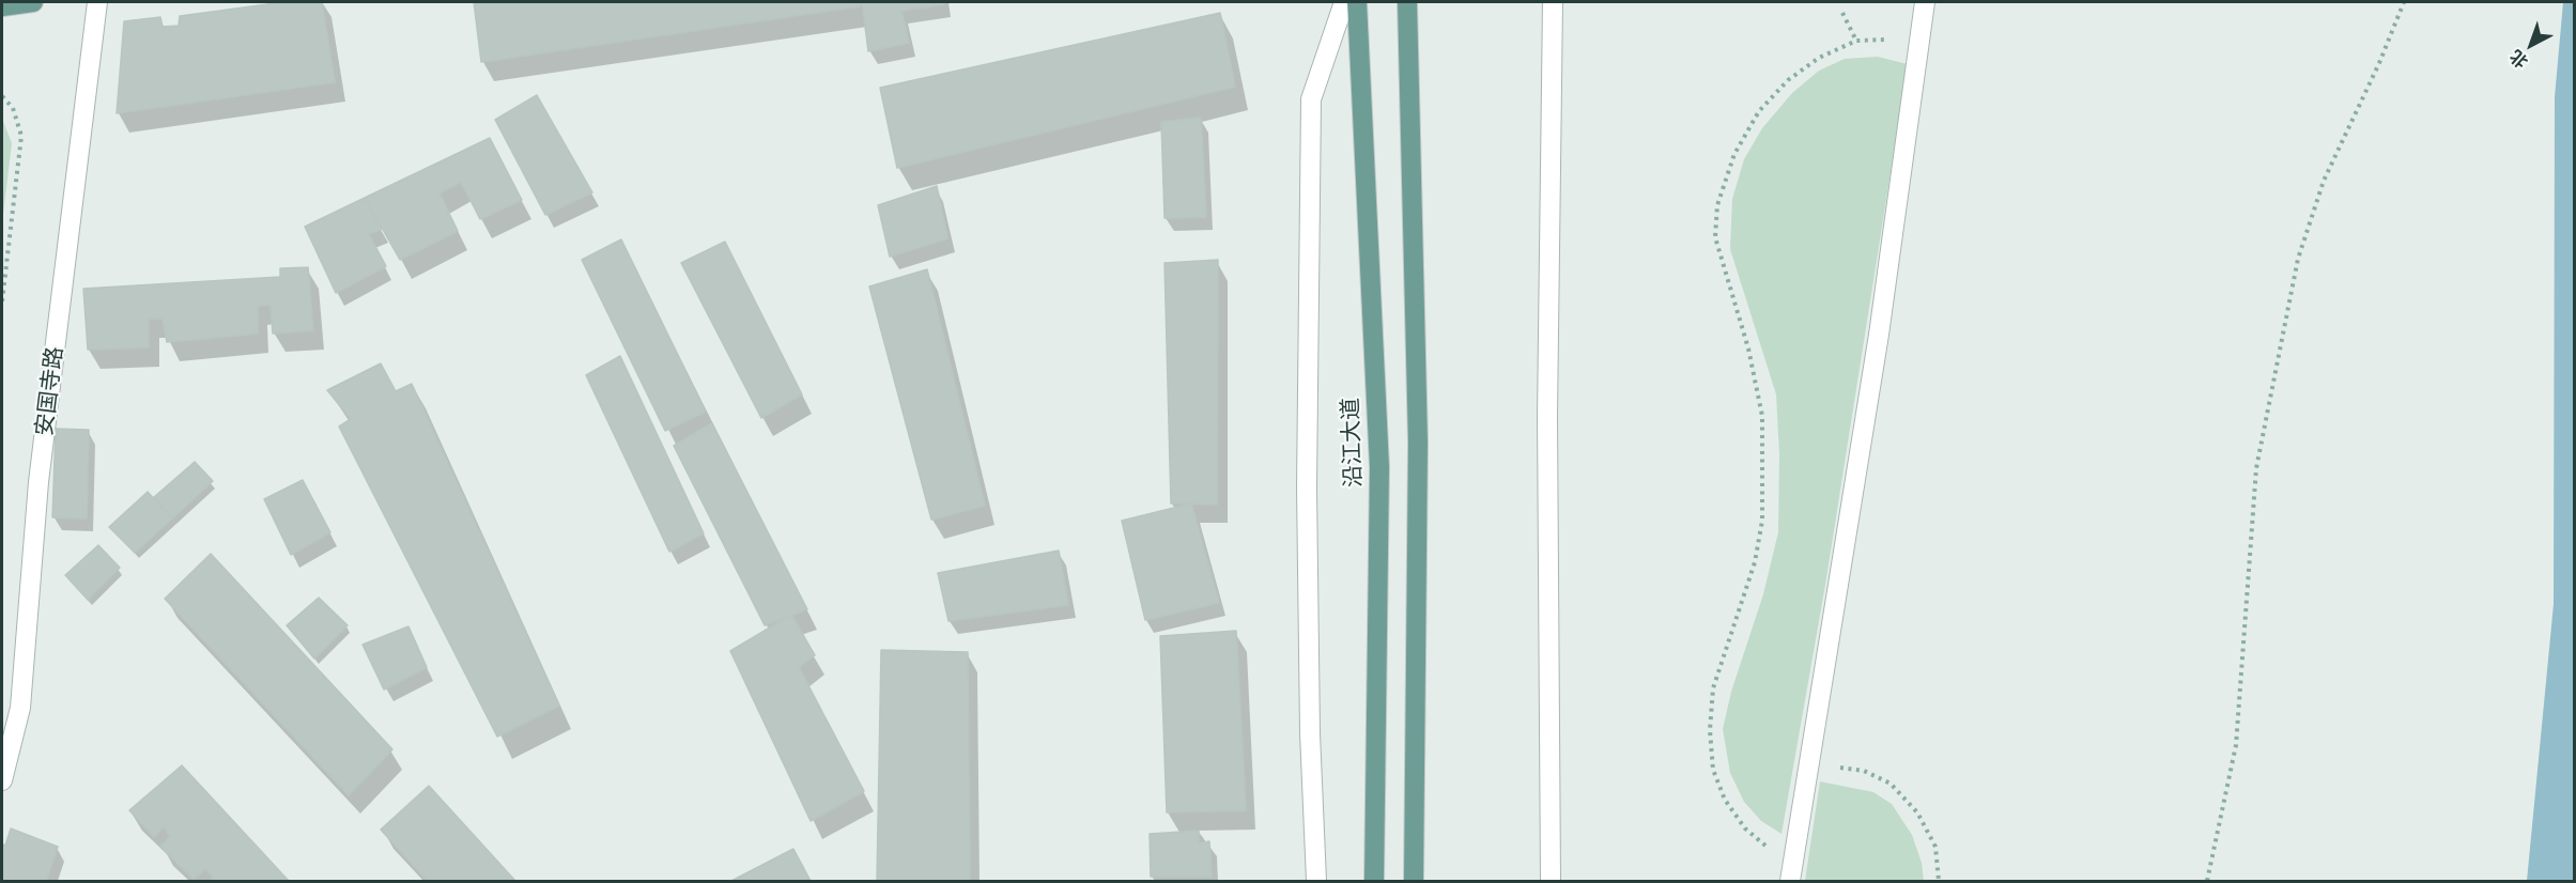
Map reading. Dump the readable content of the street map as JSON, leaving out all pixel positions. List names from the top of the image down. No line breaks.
{"streets":{"main road":["沿江大道"],"street":["安国寺路"]},"north":"bottom left"}
